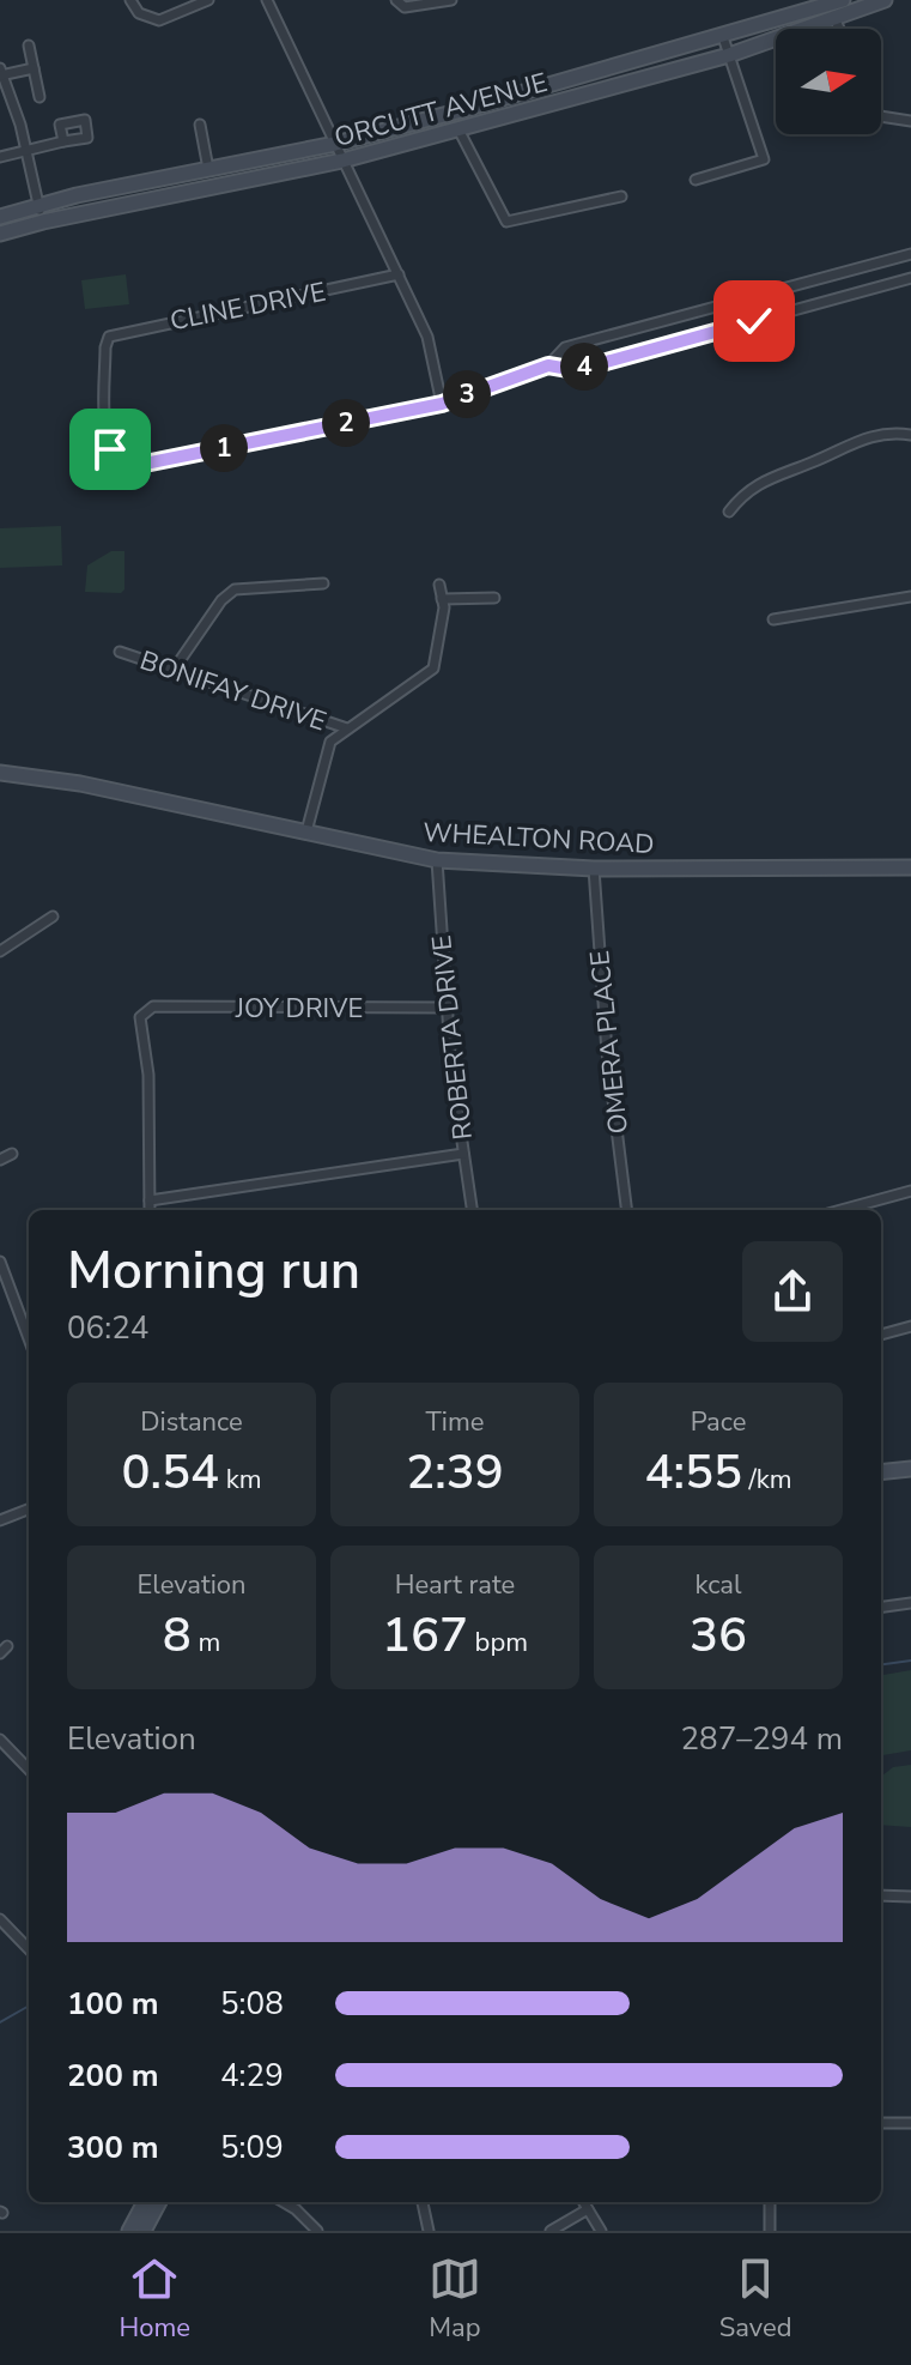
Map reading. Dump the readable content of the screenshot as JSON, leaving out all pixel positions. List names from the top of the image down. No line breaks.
{"streets":{"main road":["ORCUTT AVENUE","WHEALTON ROAD"],"street":["CLINE DRIVE","BONIFAY DRIVE","JOY DRIVE","ROBERTA DRIVE","OMERA PLACE"]},"crossings":[["WHEALTON ROAD","ROBERTA DRIVE"],["WHEALTON ROAD","OMERA PLACE"],["JOY DRIVE","ROBERTA DRIVE"]],"north":"right","page":{"pins":["4","3","2","1"],"heading":["Morning run","06:24"],"stats":[["Distance","0.54 km"],["Time","2:39"],["Pace","4:55 /km"],["Elevation","8 m"],["Heart rate","167 bpm"],["kcal","36"]],"chart":["Elevation","287–294 m"],"list":[{"name":"100 m","note":"5:08"},{"name":"200 m","note":"4:29"},{"name":"300 m","note":"5:09"}],"tabs":["Home","Map","Saved"]}}
